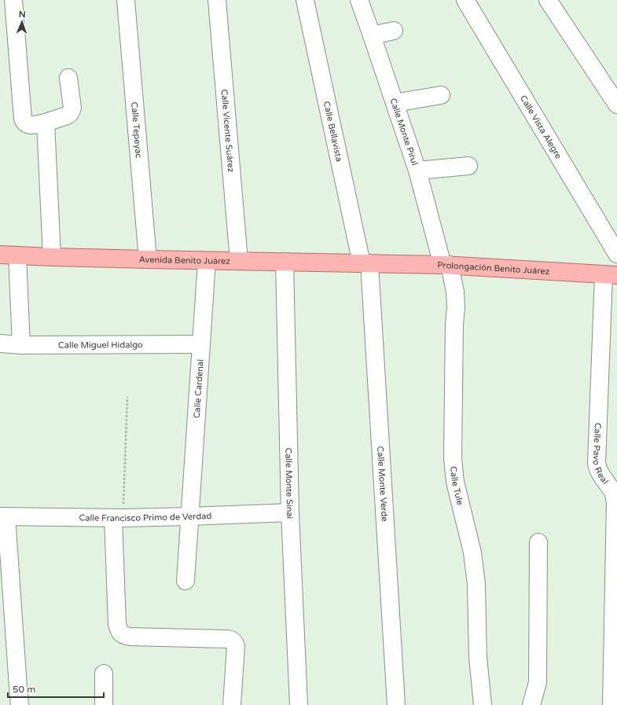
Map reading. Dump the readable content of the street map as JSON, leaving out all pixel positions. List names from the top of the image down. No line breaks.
{"streets":{"main road":["Avenida Benito Juárez","Prolongación Benito Juárez"],"street":["Calle Vista Alegre","Calle Tepeyac","Calle Vicente Suárez","Calle Bellavista","Calle Monte Pirul","Calle Miguel Hidalgo","Calle Cardenal","Calle Pavo Real","Calle Monte Sinai","Calle Monte Verde","Calle Tule","Calle Francisco Primo de Verdad"]},"crossings":[["Calle Tepeyac","Avenida Benito Juárez"],["Calle Vicente Suárez","Avenida Benito Juárez"],["Calle Bellavista","Avenida Benito Juárez"],["Calle Bellavista","Prolongación Benito Juárez"],["Calle Bellavista","Calle Monte Verde"],["Calle Monte Pirul","Prolongación Benito Juárez"],["Calle Monte Pirul","Calle Tule"],["Avenida Benito Juárez","Prolongación Benito Juárez"],["Avenida Benito Juárez","Calle Cardenal"],["Avenida Benito Juárez","Calle Monte Sinai"],["Avenida Benito Juárez","Calle Monte Verde"],["Prolongación Benito Juárez","Calle Pavo Real"],["Prolongación Benito Juárez","Calle Monte Verde"],["Prolongación Benito Juárez","Calle Tule"],["Calle Miguel Hidalgo","Calle Cardenal"],["Calle Cardenal","Calle Francisco Primo de Verdad"],["Calle Monte Sinai","Calle Francisco Primo de Verdad"]],"scale_bar":"50 m","north":"top"}
